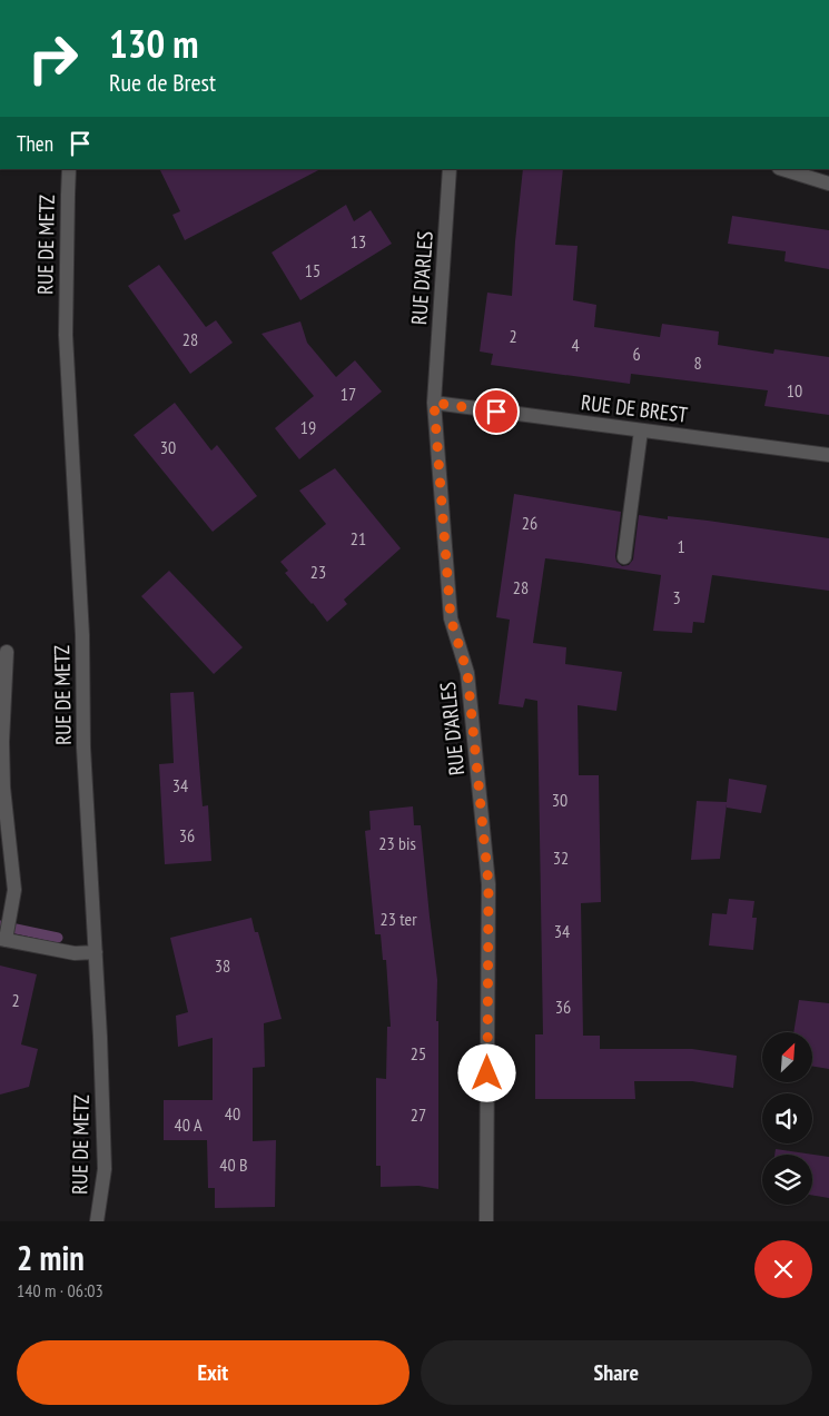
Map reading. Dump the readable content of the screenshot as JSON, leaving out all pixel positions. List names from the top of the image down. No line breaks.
{"streets":{"street":["RUE DE METZ","RUE D'ARLES","RUE DE BREST"]},"crossings":[["RUE D'ARLES","RUE DE BREST"]],"house_numbers":["13","15","2","28","4","6","8","10","17","19","30","26","21","1","23","28","3","34","30","36","23 bis","32","23 ter","34","38","2","36","25","40","27","40 A","40 B"],"north":"top right","page":{"turn":["130 m","Rue de Brest"],"then":"Then","heading":["2 min","140 m · 06:03"],"buttons":["Exit","Share"]}}
